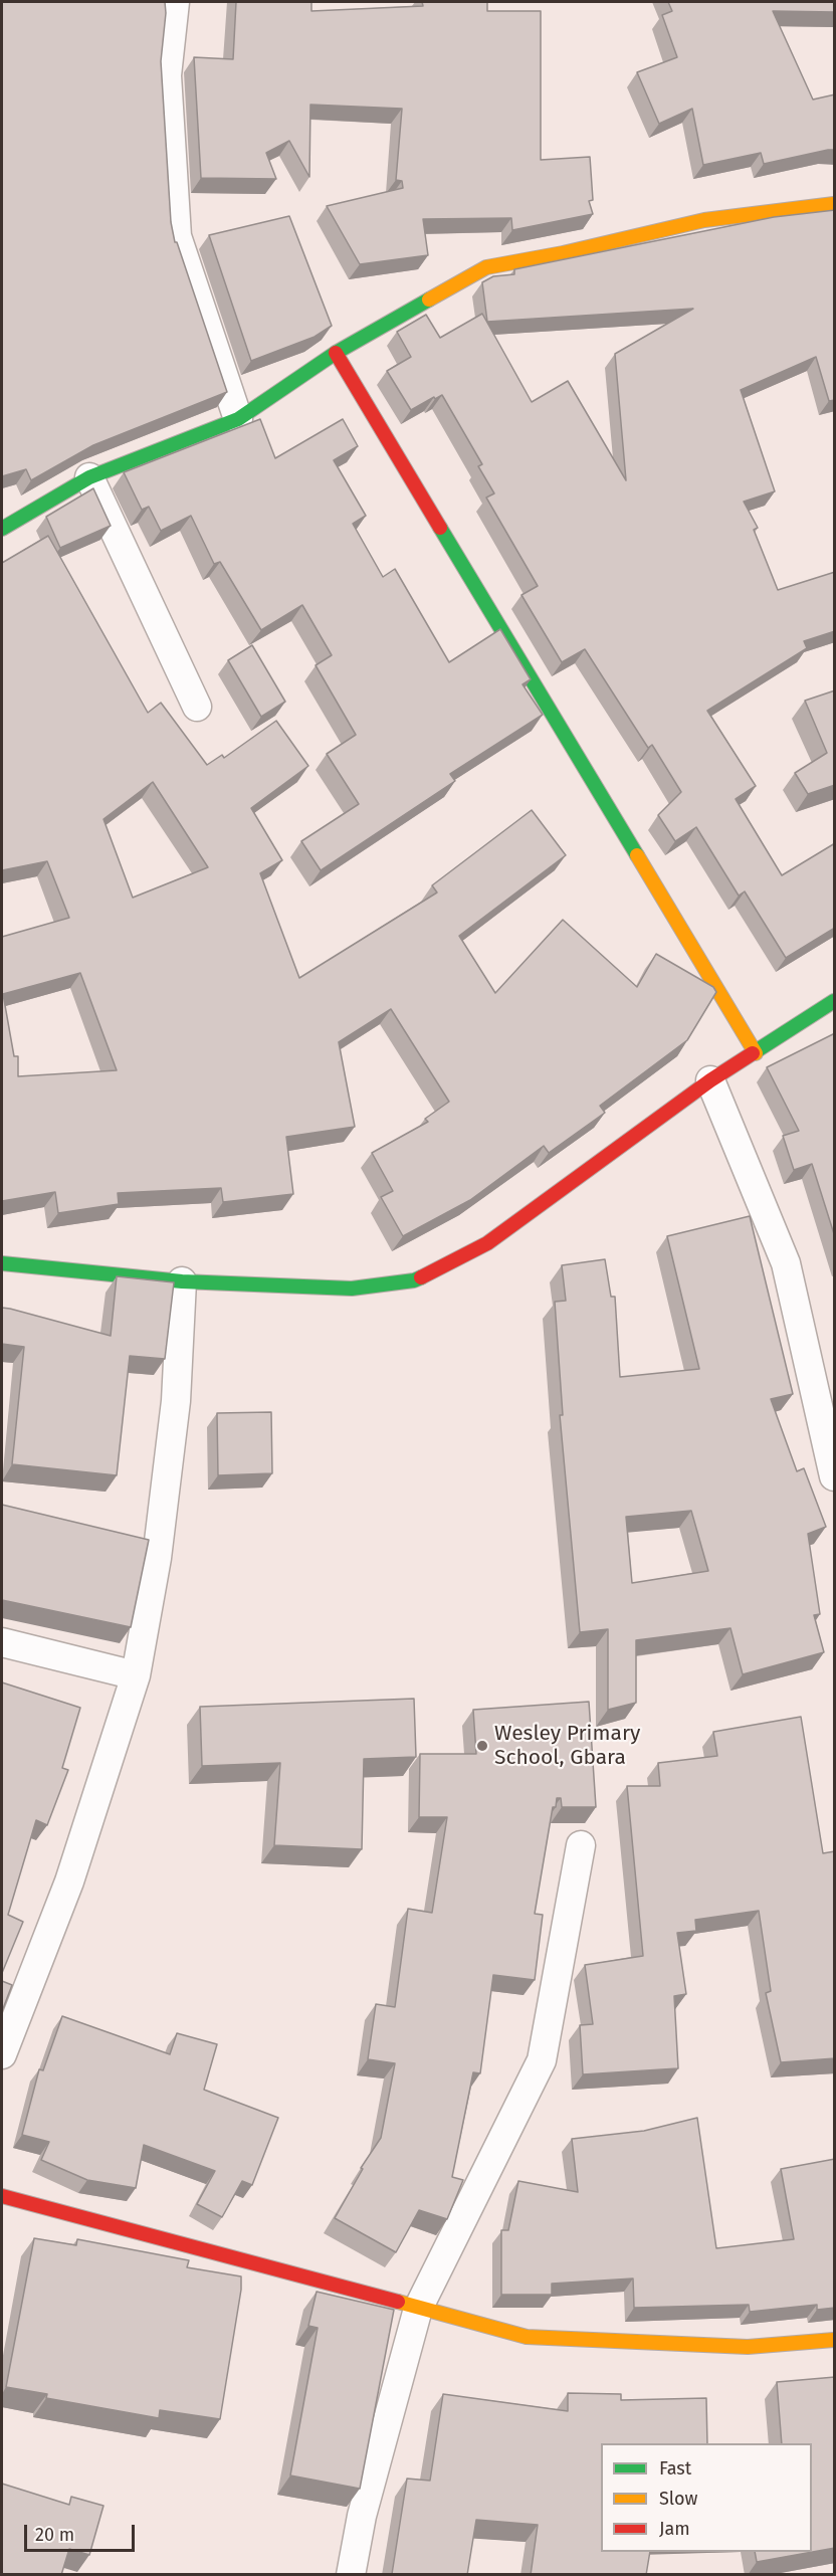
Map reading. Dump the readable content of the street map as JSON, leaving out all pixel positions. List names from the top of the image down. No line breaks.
{"places":["Wesley Primary School, Gbara"],"legend":["Fast","Slow","Jam"],"scale_bar":"20 m"}
